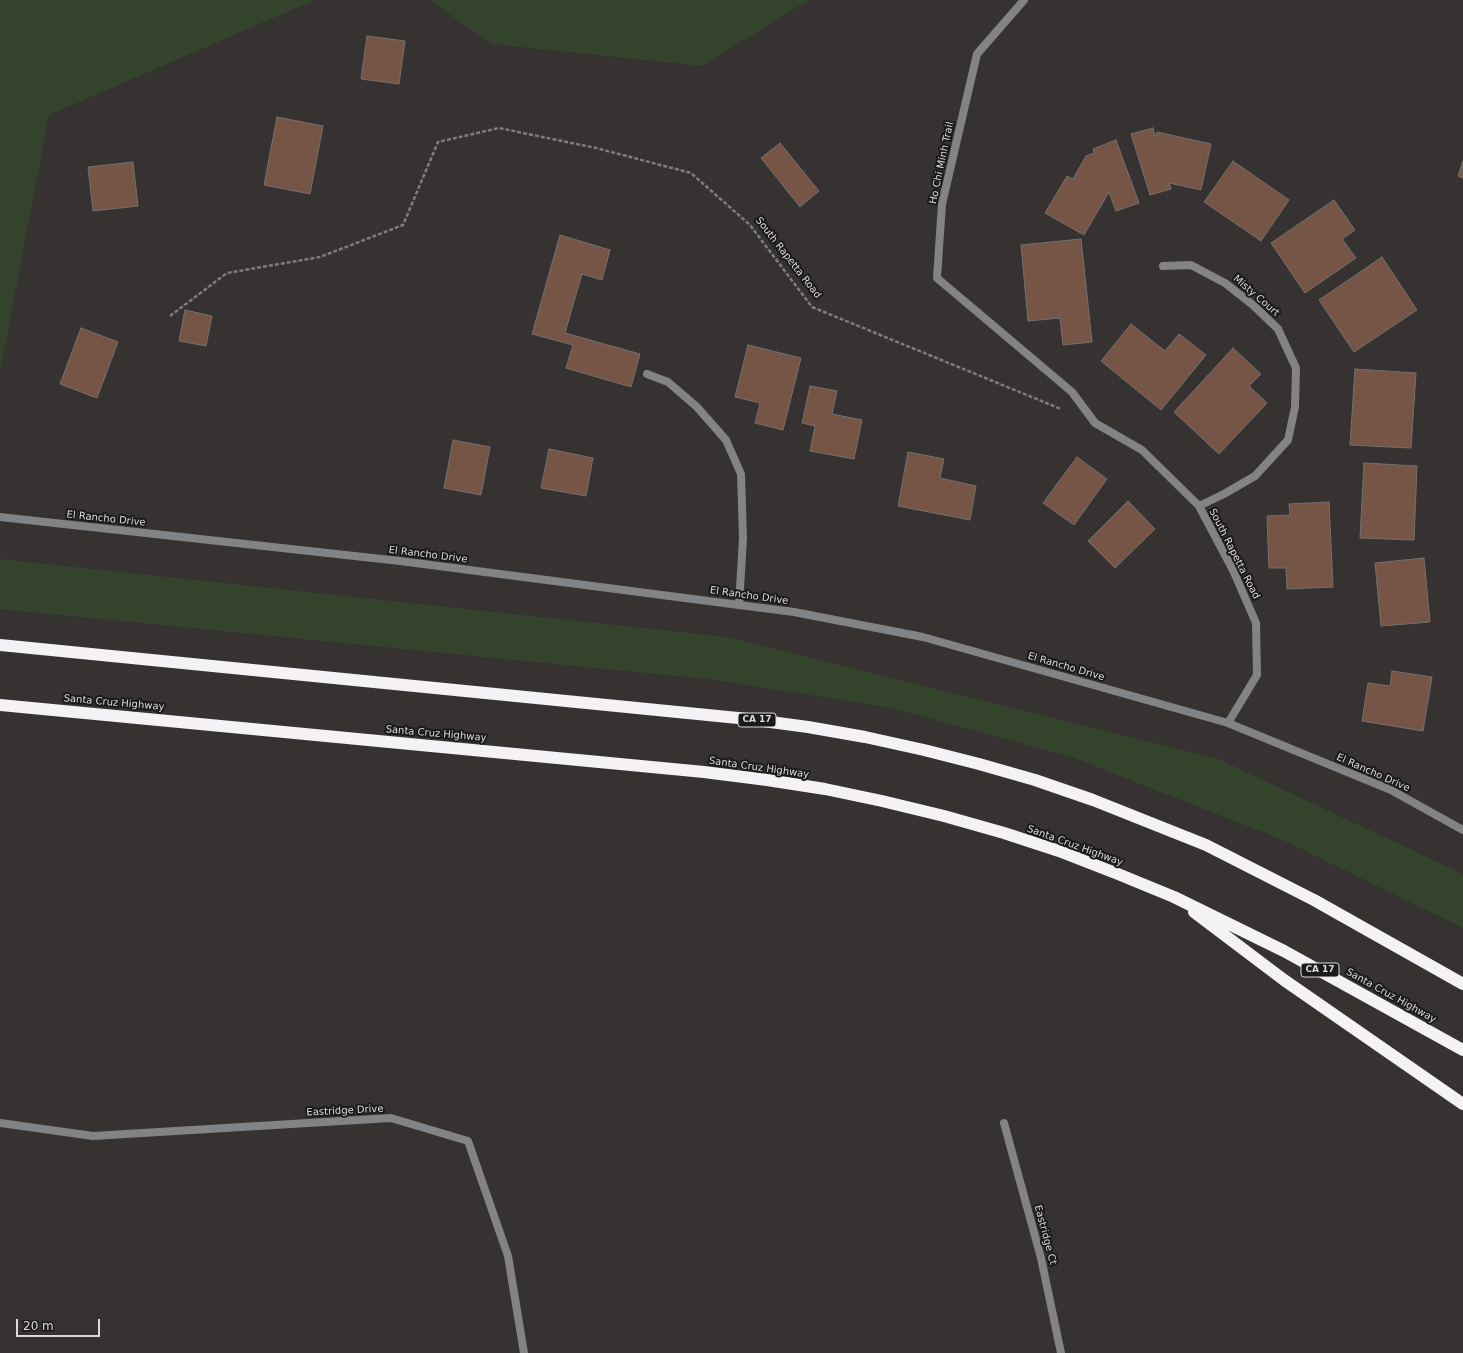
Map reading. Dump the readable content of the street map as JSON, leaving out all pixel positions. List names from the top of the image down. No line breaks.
{"streets":{"highway":["Santa Cruz Highway","CA 17"],"street":["Ho Chi Minh Trail","South Rapetta Road","Misty Court","El Rancho Drive","Eastridge Drive","Eastridge Ct"]},"crossings":[["Ho Chi Minh Trail","South Rapetta Road"],["South Rapetta Road","Misty Court"],["South Rapetta Road","El Rancho Drive"]],"scale_bar":"20 m"}
